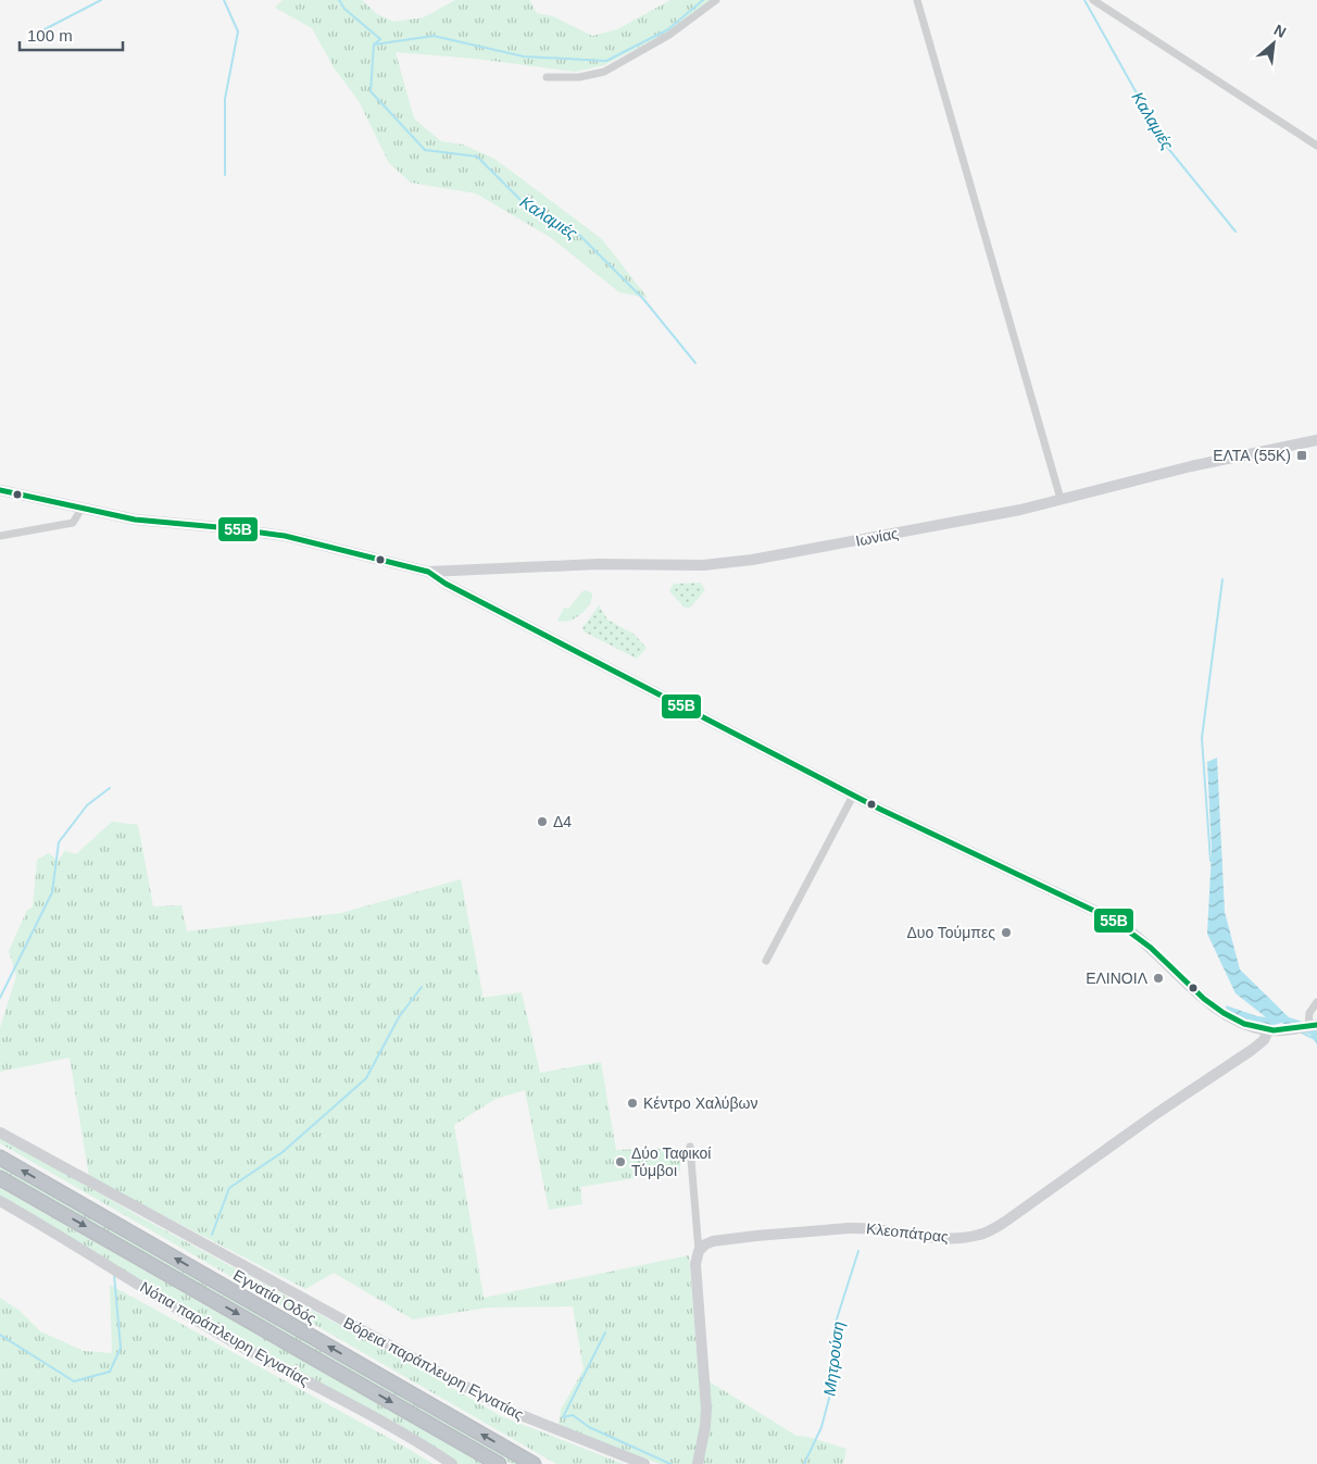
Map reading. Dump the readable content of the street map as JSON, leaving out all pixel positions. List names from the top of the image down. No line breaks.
{"streets":{"highway":["Εγνατία Οδός"],"street":["Ιωνίας","Κλεοπάτρας","Νότια παράπλευρη Εγνατίας","Βόρεια παράπλευρη Εγνατίας"]},"water":["Καλαμιές","Μητρούση"],"places":{"transit":["ΕΛΤΑ (55Κ)"],"other":["Δ4","Δυο Τούμπες","ΕΛΙΝΟΙΛ","Κέντρο Χαλύβων","Δύο Ταφικοί Τύμβοι"]},"lines":["transit line 55Β"],"scale_bar":"100 m","north":"top right"}
